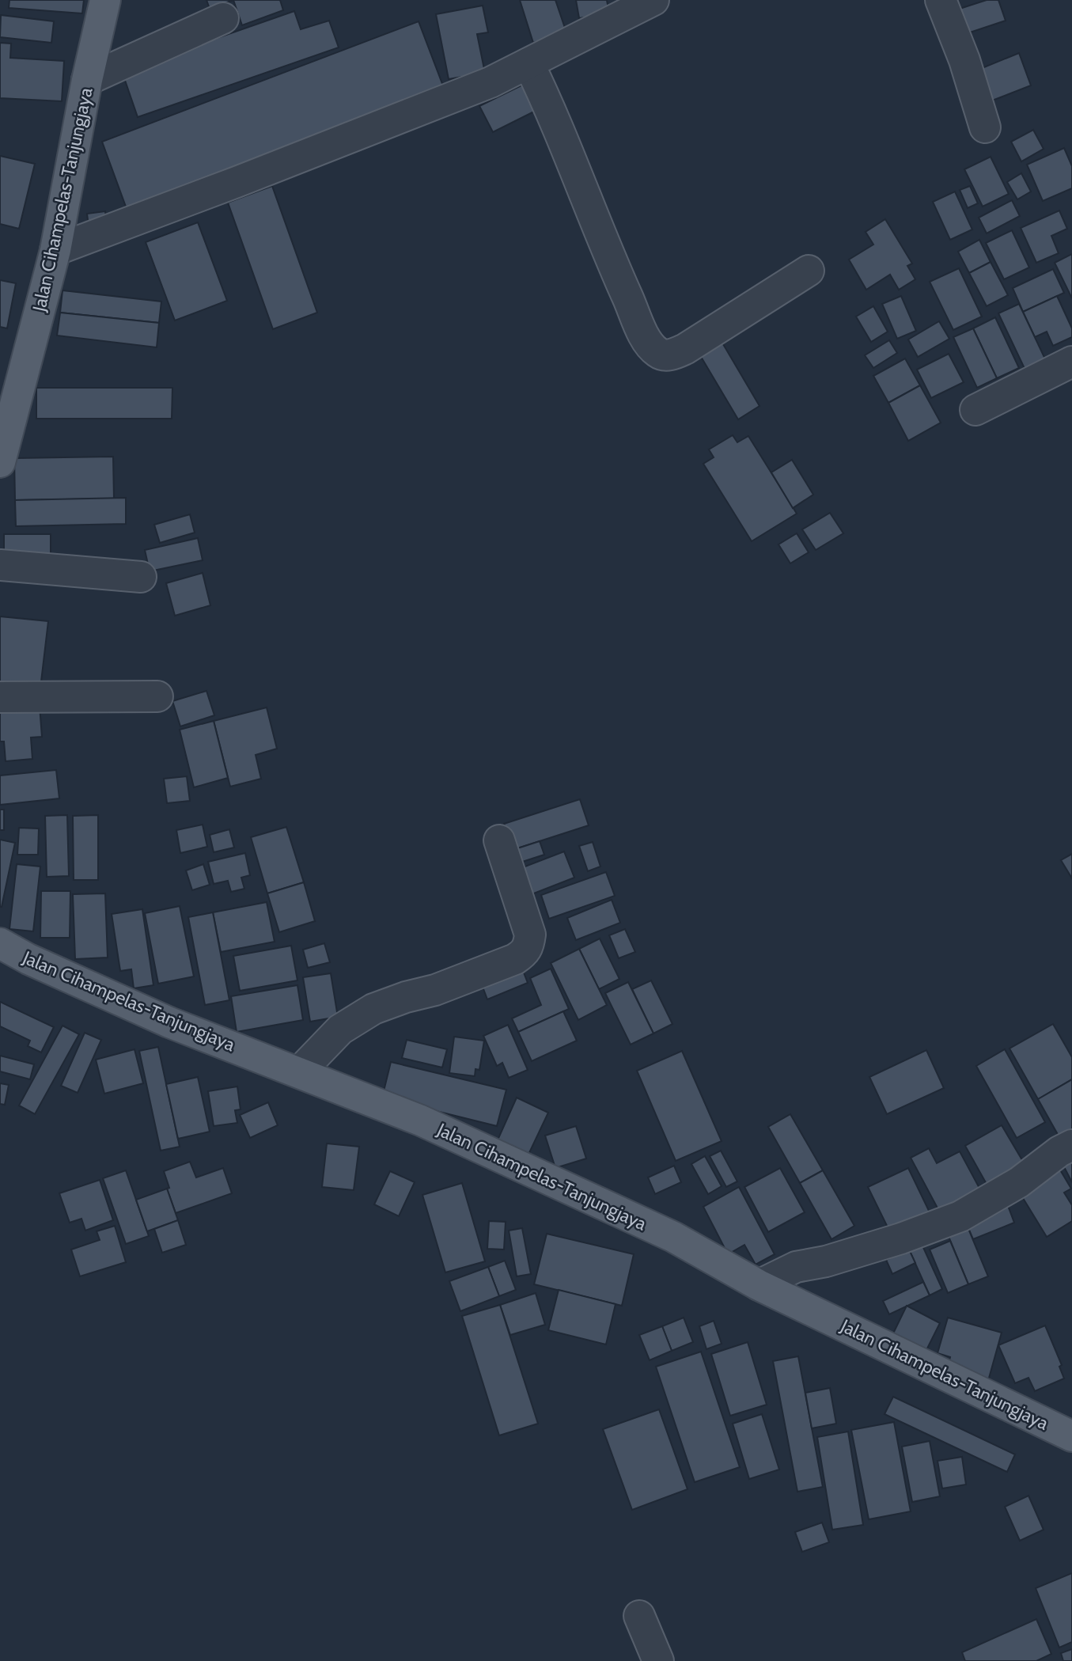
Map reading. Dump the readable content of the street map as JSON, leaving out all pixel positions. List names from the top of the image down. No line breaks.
{"streets":{"main road":["Jalan Cihampelas-Tanjungjaya"]}}
